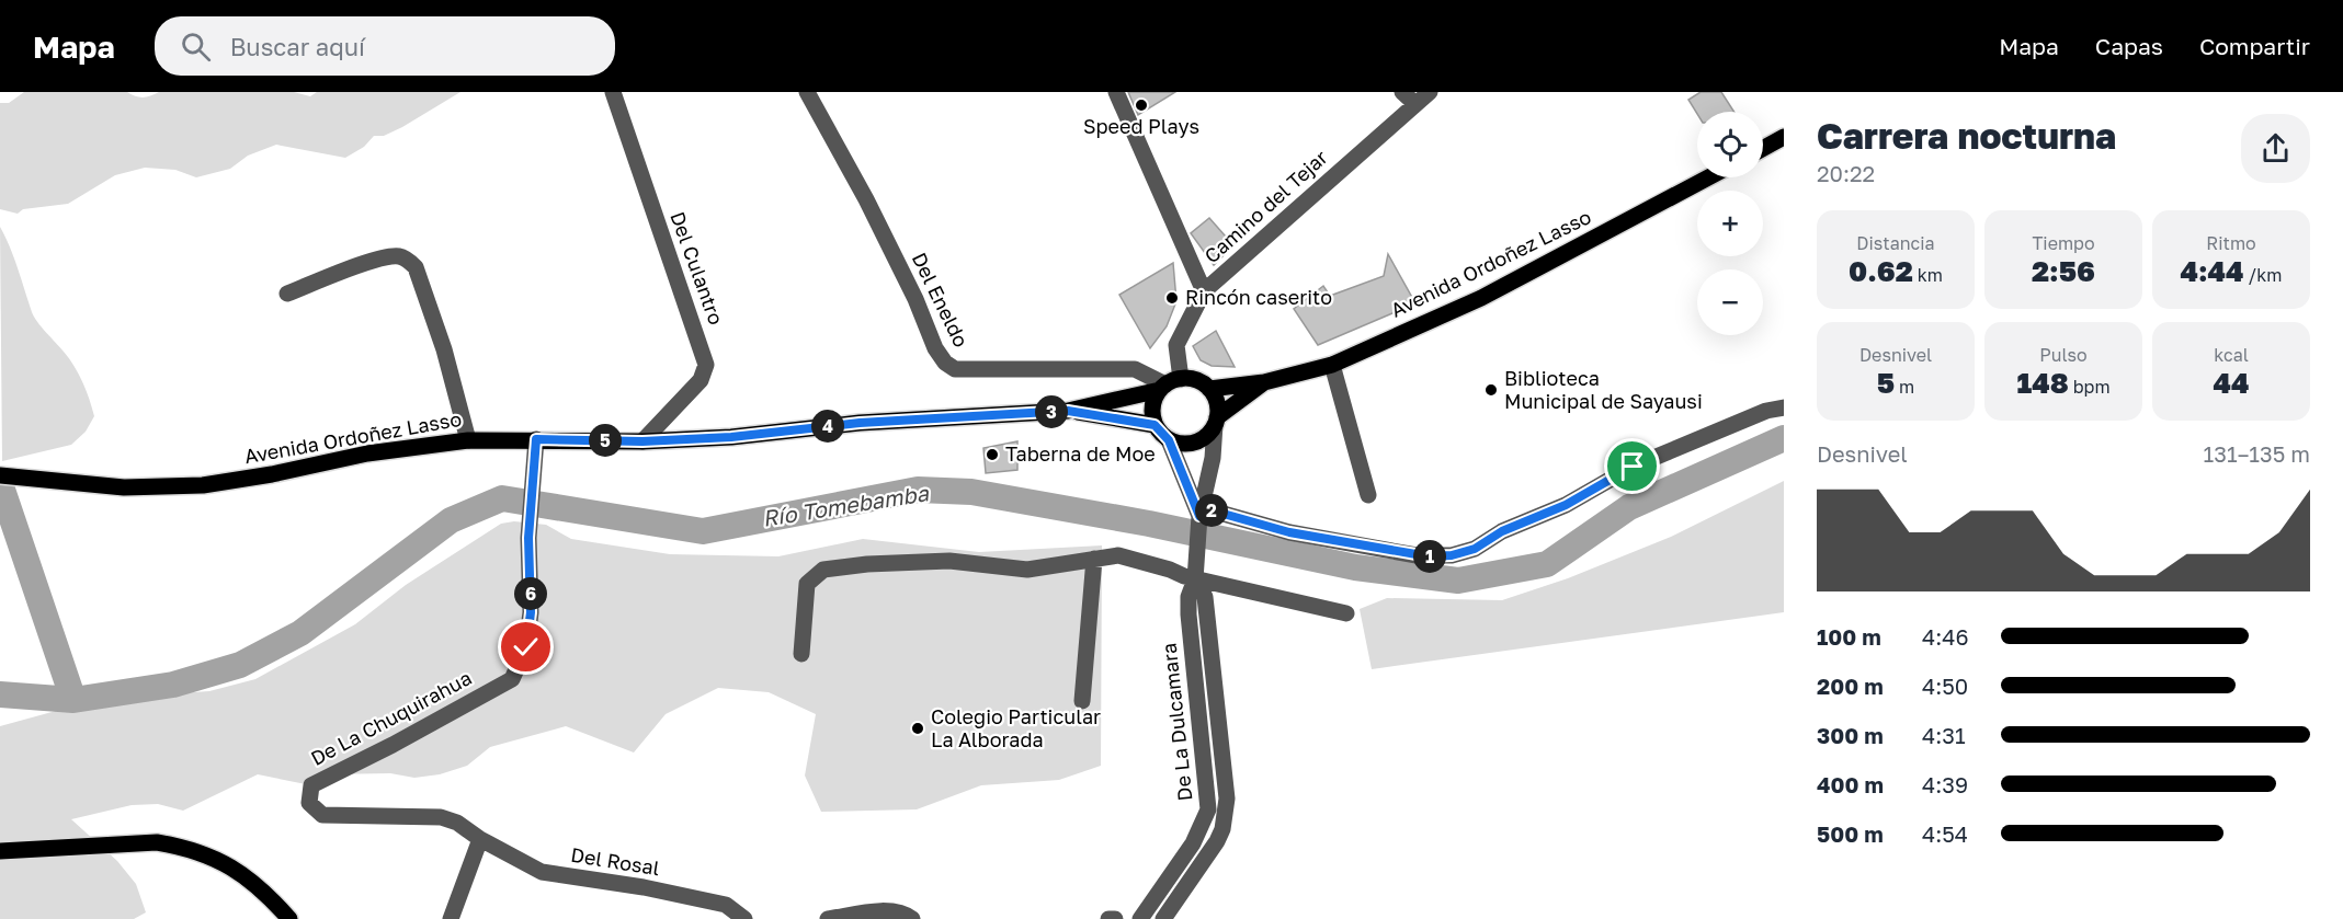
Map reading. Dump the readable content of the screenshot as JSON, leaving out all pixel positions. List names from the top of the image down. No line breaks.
{"streets":{"main road":["Avenida Ordoñez Lasso"],"street":["Camino del Tejar","Del Culantro","Del Eneldo","De La Chuquirahua","De La Dulcamara","Del Rosal"]},"crossings":[["Camino del Tejar","Avenida Ordoñez Lasso"],["Camino del Tejar","Del Eneldo"],["Camino del Tejar","De La Dulcamara"],["Avenida Ordoñez Lasso","Del Culantro"],["Avenida Ordoñez Lasso","Del Eneldo"],["Avenida Ordoñez Lasso","De La Chuquirahua"],["Avenida Ordoñez Lasso","De La Dulcamara"],["Del Eneldo","De La Dulcamara"],["De La Chuquirahua","Del Rosal"]],"water":["Río Tomebamba"],"places":["Speed Plays","Rincón caserito","Biblioteca Municipal de Sayausi","Taberna de Moe","Colegio Particular La Alborada"],"page":{"header":"Mapa","search":"Buscar aquí","nav":["Mapa","Capas","Compartir"],"heading":["Carrera nocturna","20:22"],"map_buttons":["+","−"],"stats":[["Distancia","0.62 km"],["Tiempo","2:56"],["Ritmo","4:44 /km"],["Desnivel","5 m"],["Pulso","148 bpm"],["kcal","44"]],"pins":["3","4","5","2","1","6"],"chart":["Desnivel","131–135 m"],"list":[{"name":"100 m","note":"4:46"},{"name":"200 m","note":"4:50"},{"name":"300 m","note":"4:31"},{"name":"400 m","note":"4:39"},{"name":"500 m","note":"4:54"}]}}
